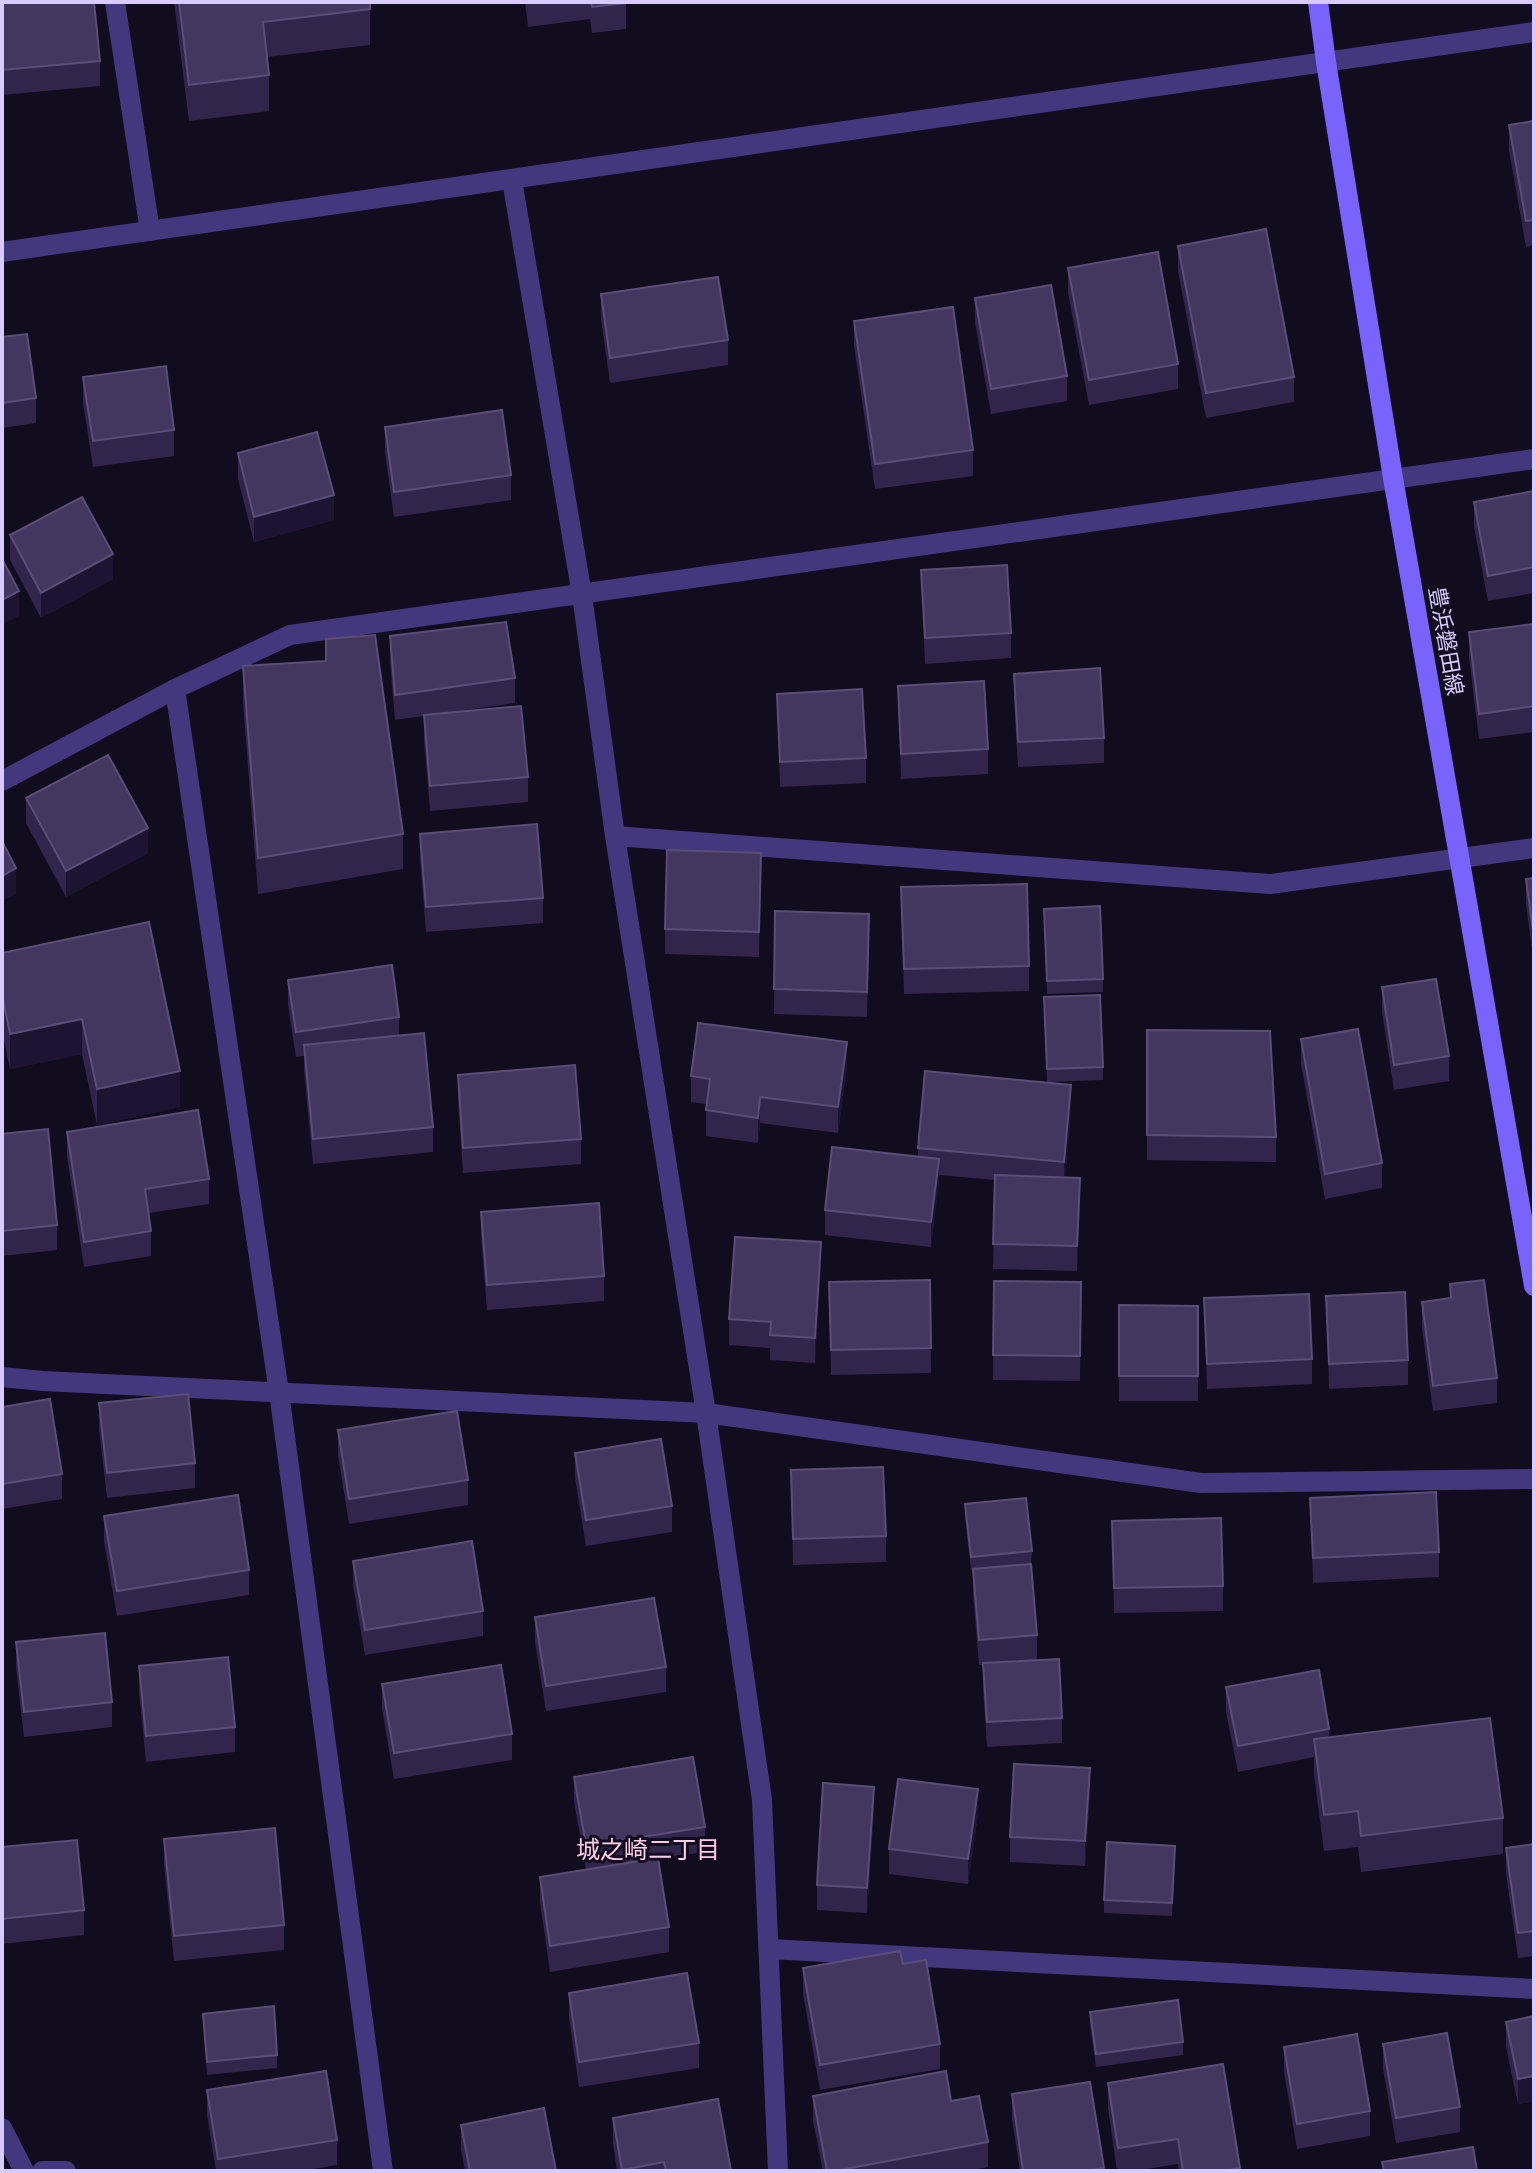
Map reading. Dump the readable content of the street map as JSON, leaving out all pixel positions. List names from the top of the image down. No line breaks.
{"streets":{"main road":["豊浜磐田線"]},"districts":["城之崎二丁目"]}
